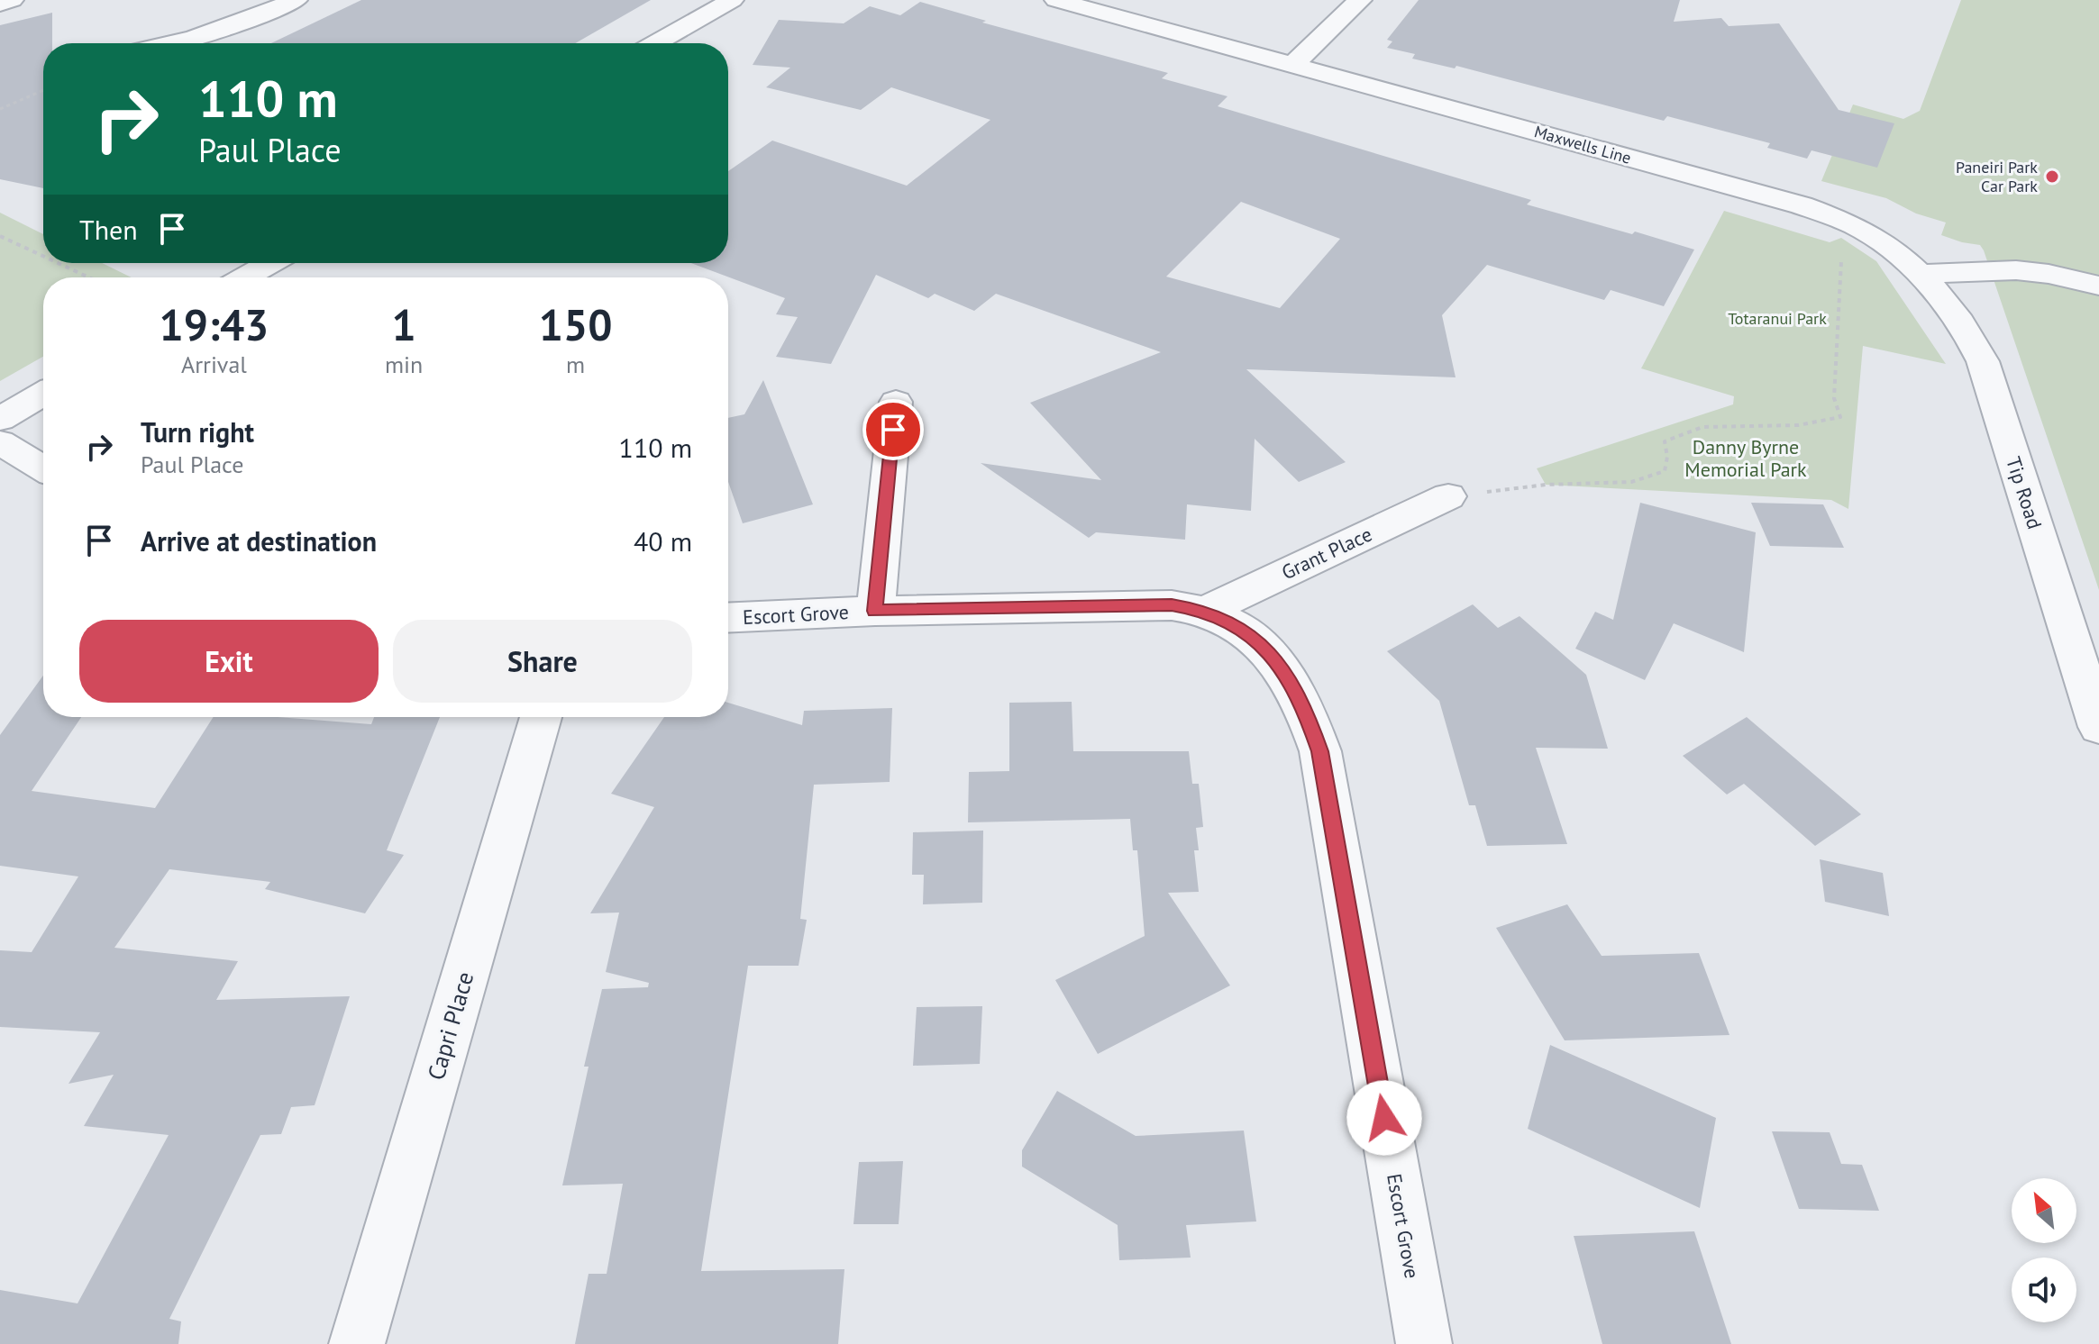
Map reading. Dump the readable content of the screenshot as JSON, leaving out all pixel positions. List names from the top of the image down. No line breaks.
{"streets":{"street":["Maxwells Line","Tip Road","Grant Place","Escort Grove","Capri Place"]},"crossings":[["Maxwells Line","Tip Road"],["Grant Place","Escort Grove"]],"parks":["Totaranui Park","Danny Byrne Memorial Park"],"places":["Paneiri Park Car Park"],"north":"top left","page":{"turn":["110 m","Paul Place"],"then":"Then","eta":["19:43","Arrival","1","min","150","m"],"list":[{"name":"Turn right","note":"Paul Place","value":"110 m"},{"name":"Arrive at destination","value":"40 m"}],"buttons":["Exit","Share"]}}
